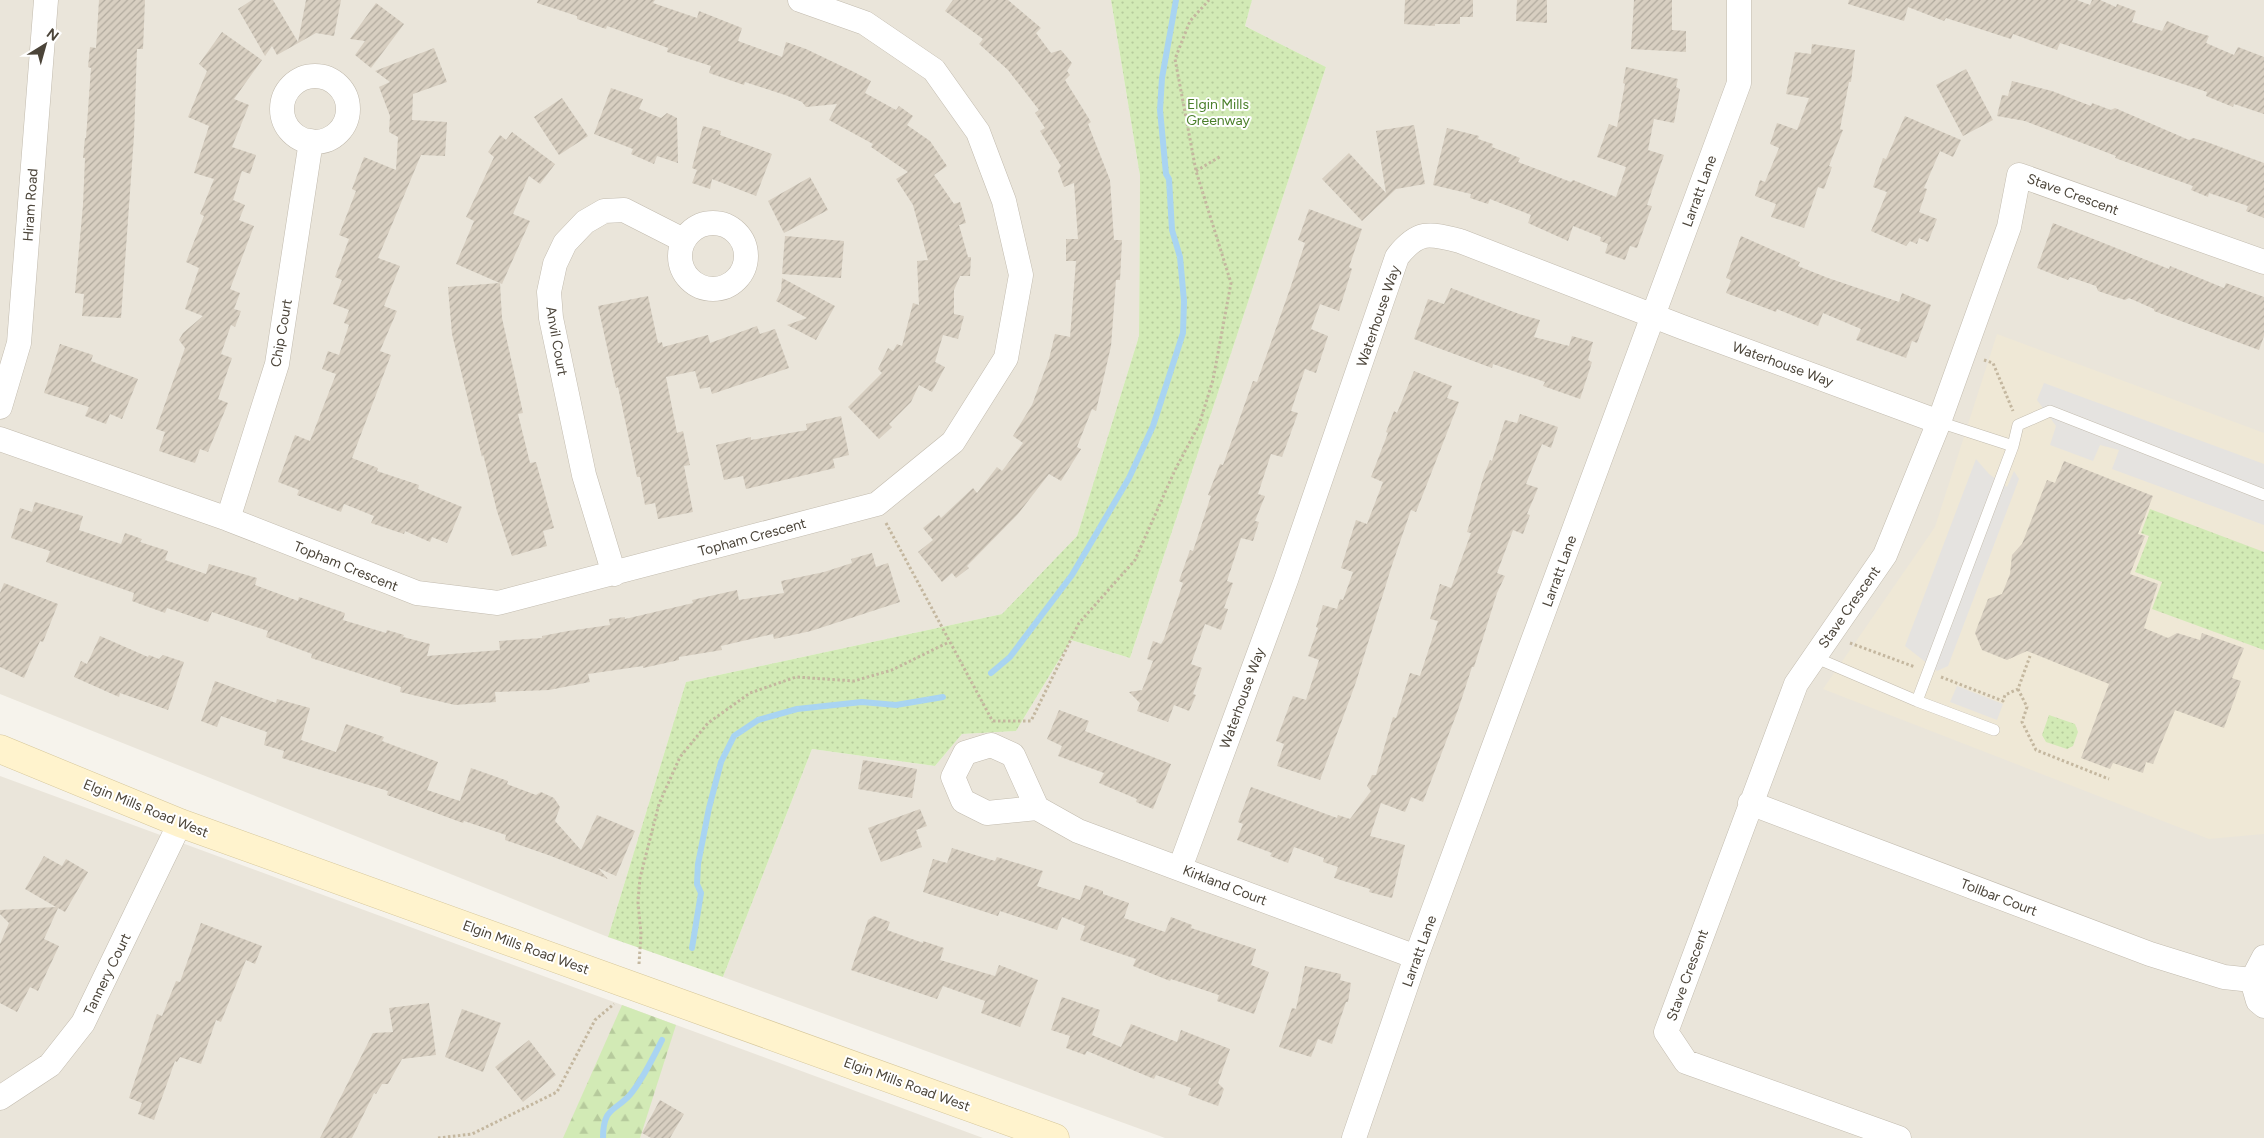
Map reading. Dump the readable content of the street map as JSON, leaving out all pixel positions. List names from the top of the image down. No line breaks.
{"streets":{"main road":["Elgin Mills Road West"],"street":["Larratt Lane","Stave Crescent","Hiram Road","Waterhouse Way","Chip Court","Anvil Court","Topham Crescent","Kirkland Court","Tollbar Court","Tannery Court"]},"crossings":[["Larratt Lane","Waterhouse Way"],["Larratt Lane","Kirkland Court"],["Stave Crescent","Waterhouse Way"],["Stave Crescent","Tollbar Court"],["Waterhouse Way","Kirkland Court"],["Chip Court","Topham Crescent"],["Anvil Court","Topham Crescent"],["Elgin Mills Road West","Tannery Court"]],"parks":["Elgin Mills Greenway"],"north":"top right"}
